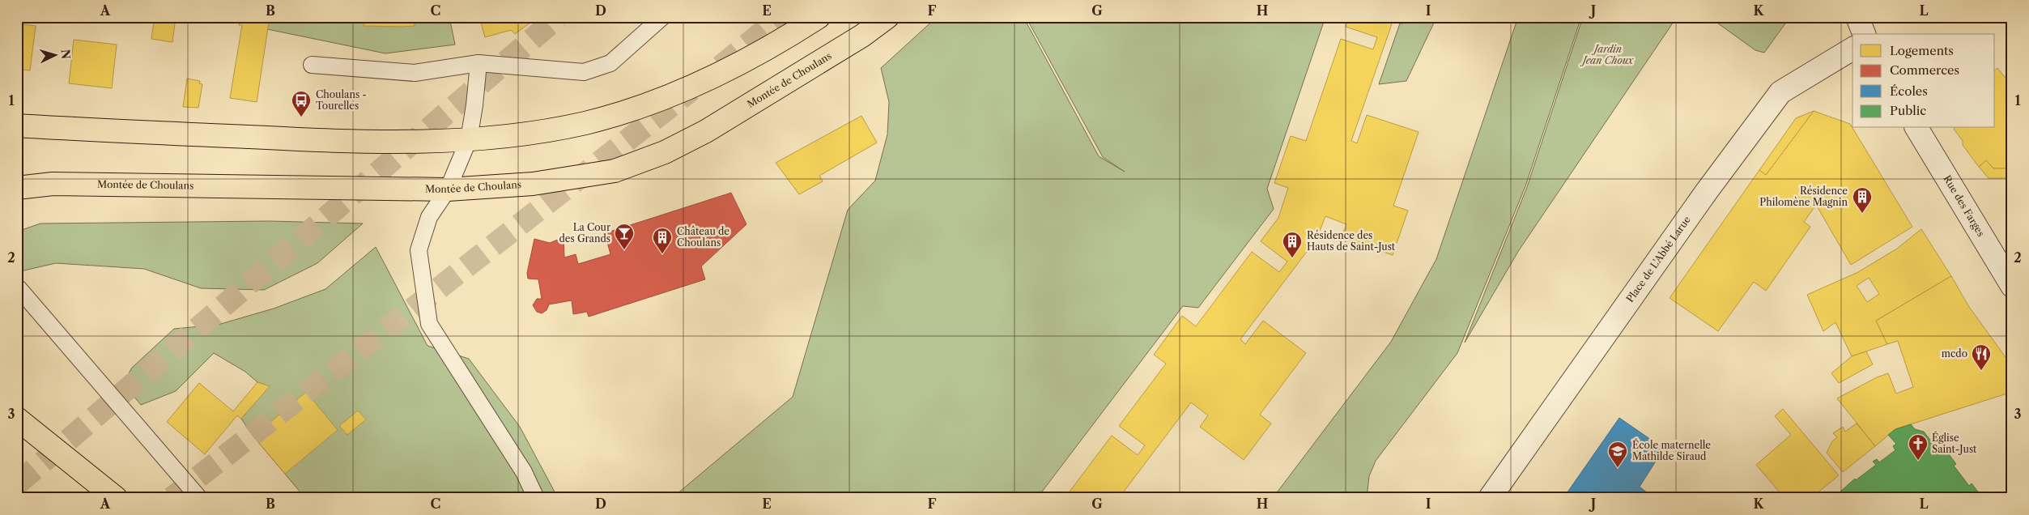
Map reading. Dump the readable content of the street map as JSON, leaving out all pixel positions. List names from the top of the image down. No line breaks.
{"streets":{"main road":["Montée de Choulans"],"street":["Rue des Farges","Place de L'Abbé Larue"]},"parks":["Jardin Jean Choux"],"places":{"bus stop":["Choulans - Tourelles"],"building":["Résidence Philomène Magnin","Château de Choulans","Résidence des Hauts de Saint-Just"],"bar":["La Cour des Grands"],"restaurant":["mcdo"],"church":["Église Saint-Just"],"school or university":["École maternelle Mathilde Siraud"]},"legend":["Logements","Commerces","Écoles","Public"],"north":"right","grid":{"columns":["A","B","C","D","E","F","G","H","I","J","K","L"],"rows":["1","2","3"]}}
